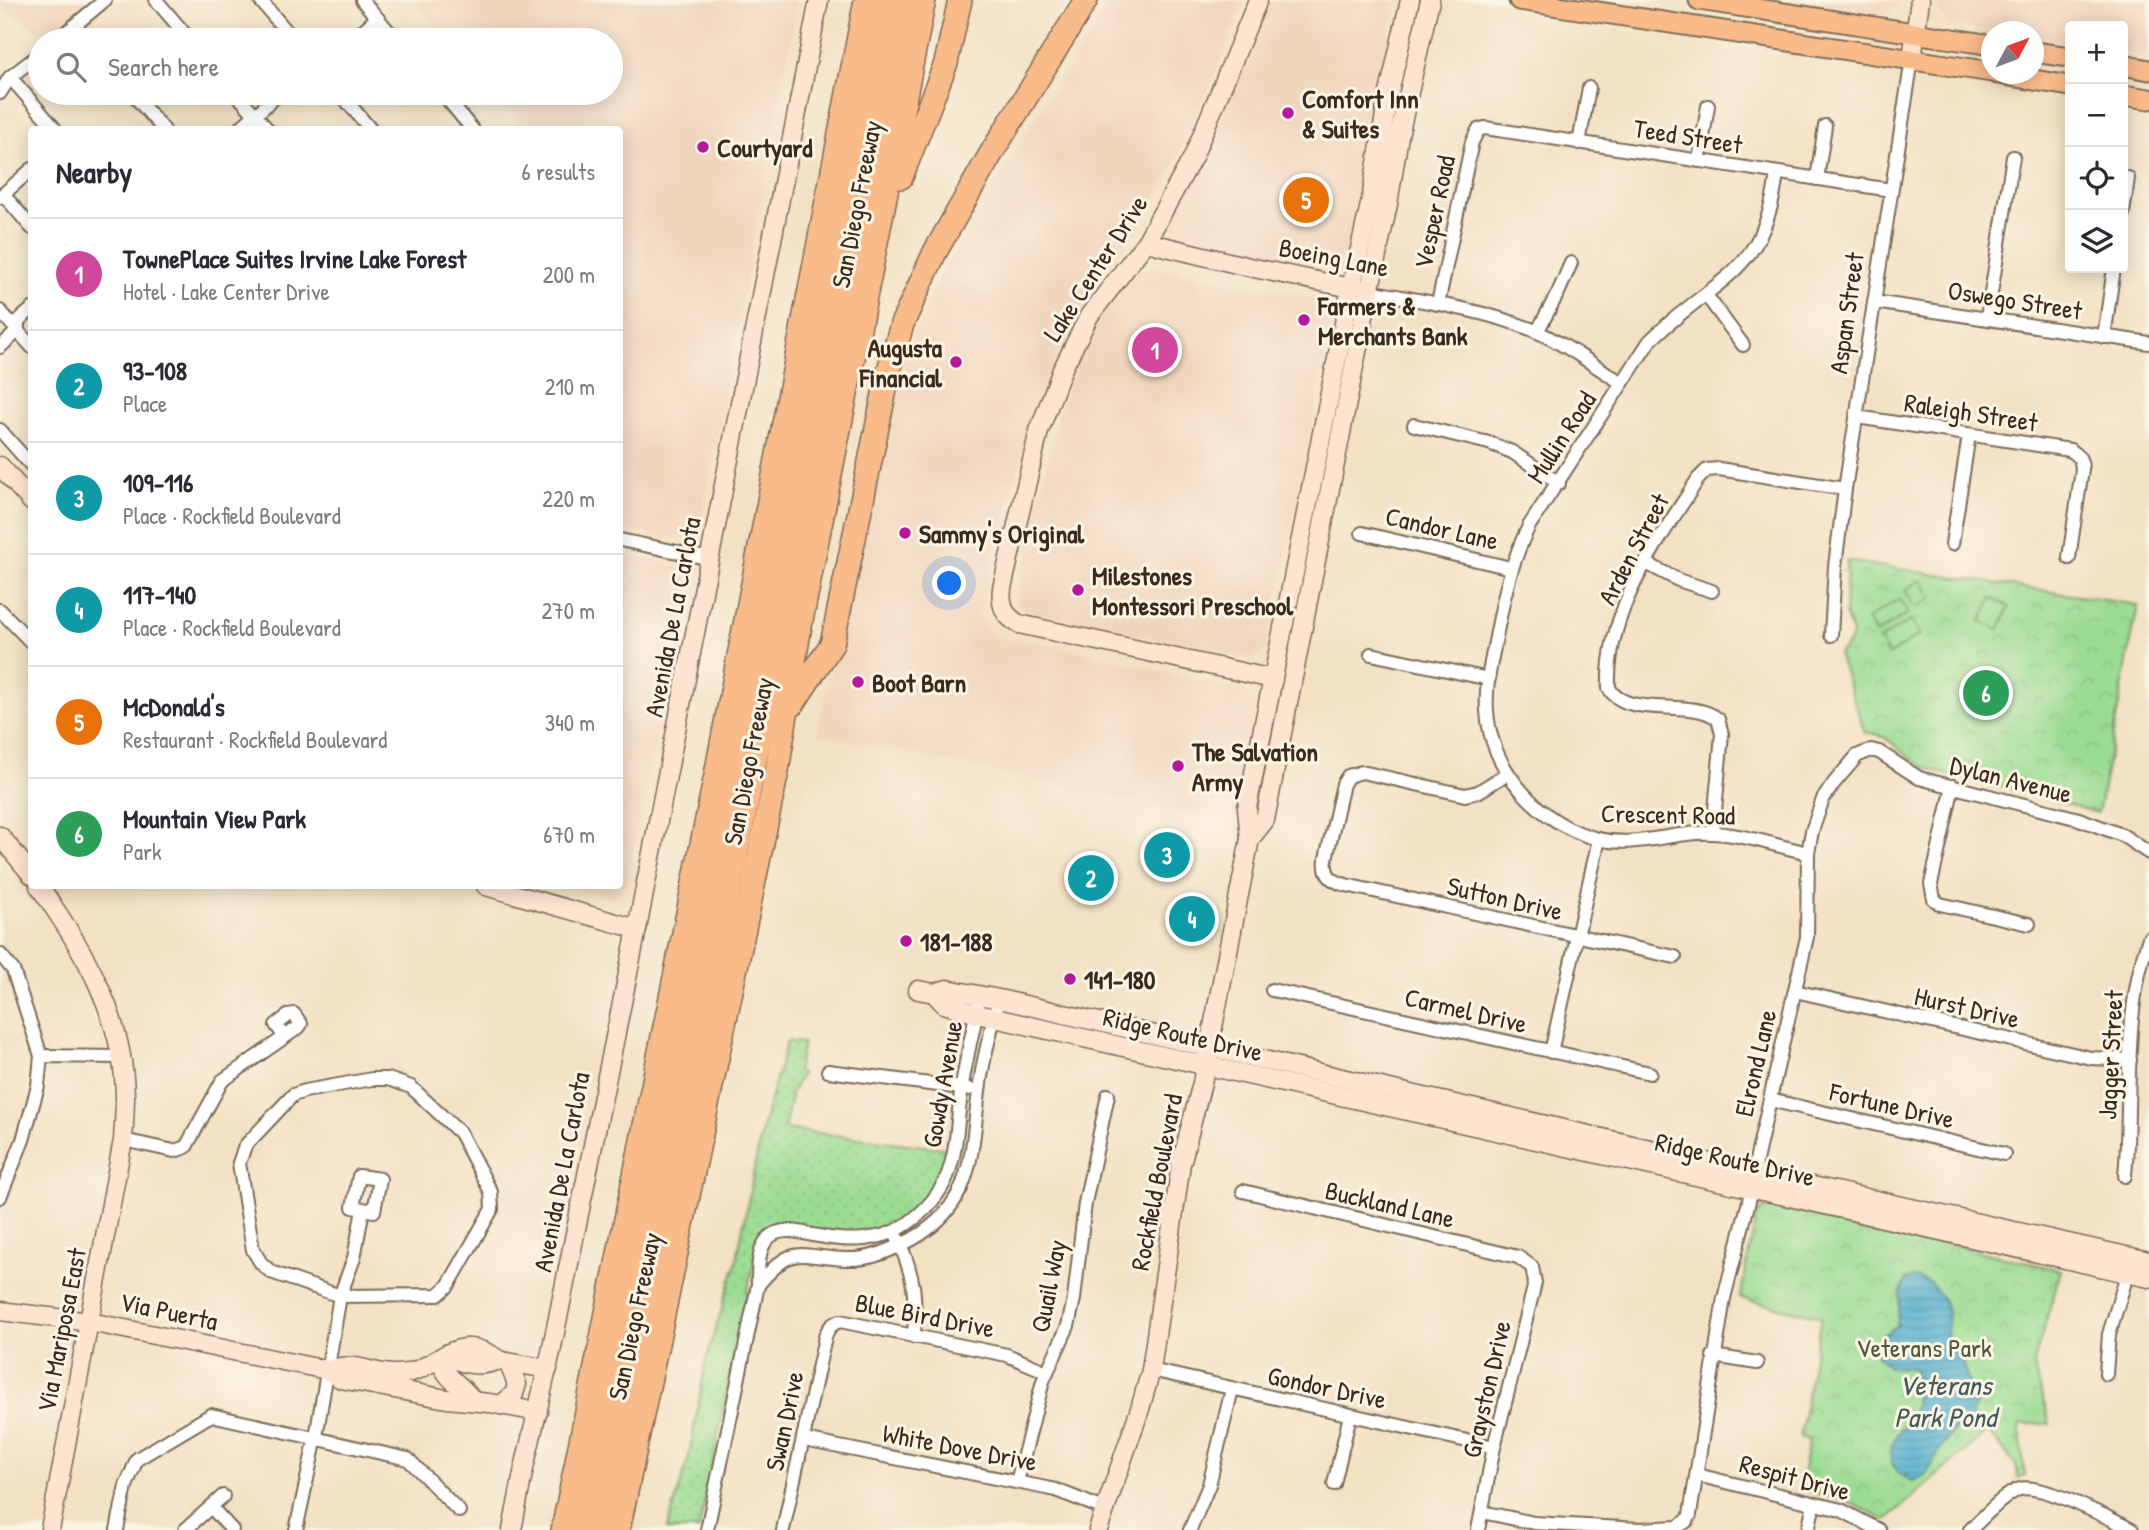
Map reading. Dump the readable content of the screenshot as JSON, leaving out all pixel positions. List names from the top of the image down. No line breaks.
{"streets":{"highway":["San Diego Freeway"],"main road":["Boeing Lane","Lake Center Drive","Aspan Street","Avenida De La Carlota","Ridge Route Drive","Rockfield Boulevard","Via Puerta","Via Mariposa East"],"street":["Teed Street","Vesper Road","Oswego Street","Raleigh Street","Mullin Road","Candor Lane","Arden Street","Dylan Avenue","Crescent Road","Sutton Drive","Hurst Drive","Carmel Drive","Jagger Street","Elrond Lane","Gowdy Avenue","Fortune Drive","Buckland Lane","Quail Way","Blue Bird Drive","Gondor Drive","Grayston Drive","Swan Drive","White Dove Drive","Respit Drive"]},"crossings":[["Teed Street","Vesper Road"],["Teed Street","Aspan Street"],["Teed Street","Mullin Road"],["Vesper Road","Boeing Lane"],["Boeing Lane","Lake Center Drive"],["Boeing Lane","Mullin Road"],["Boeing Lane","Rockfield Boulevard"],["Lake Center Drive","Rockfield Boulevard"],["Oswego Street","Aspan Street"],["Aspan Street","Raleigh Street"],["Aspan Street","Arden Street"],["Mullin Road","Candor Lane"],["Mullin Road","Crescent Road"],["Mullin Road","Sutton Drive"],["Arden Street","Crescent Road"],["Avenida De La Carlota","Via Puerta"],["Dylan Avenue","Elrond Lane"],["Crescent Road","Sutton Drive"],["Crescent Road","Elrond Lane"],["Hurst Drive","Jagger Street"],["Hurst Drive","Elrond Lane"],["Ridge Route Drive","Elrond Lane"],["Ridge Route Drive","Gowdy Avenue"],["Ridge Route Drive","Rockfield Boulevard"],["Elrond Lane","Fortune Drive"],["Elrond Lane","Respit Drive"],["Rockfield Boulevard","Gondor Drive"],["Rockfield Boulevard","White Dove Drive"],["Buckland Lane","Grayston Drive"],["Quail Way","Blue Bird Drive"],["Quail Way","White Dove Drive"],["Via Puerta","Via Mariposa East"],["Blue Bird Drive","Swan Drive"],["Gondor Drive","Grayston Drive"],["Swan Drive","White Dove Drive"]],"water":["Veterans Park Pond"],"parks":["Veterans Park"],"places":["Comfort Inn & Suites","Courtyard","Farmers & Merchants Bank","Augusta Financial","Sammy's Original","Milestones Montessori Preschool","Boot Barn","The Salvation Army","181-188","141-180"],"north":"top right","page":{"map_buttons":["+","−"],"search":"Search here","heading":["Nearby","6 results"],"pins":["5","1","6","3","2","4"],"list":[{"mark":"1","name":"TownePlace Suites Irvine Lake Forest","note":"Hotel · Lake Center Drive","value":"200 m"},{"mark":"2","name":"93-108","note":"Place","value":"210 m"},{"mark":"3","name":"109-116","note":"Place · Rockfield Boulevard","value":"220 m"},{"mark":"4","name":"117-140","note":"Place · Rockfield Boulevard","value":"270 m"},{"mark":"5","name":"McDonald's","note":"Restaurant · Rockfield Boulevard","value":"340 m"},{"mark":"6","name":"Mountain View Park","note":"Park","value":"670 m"}]}}
